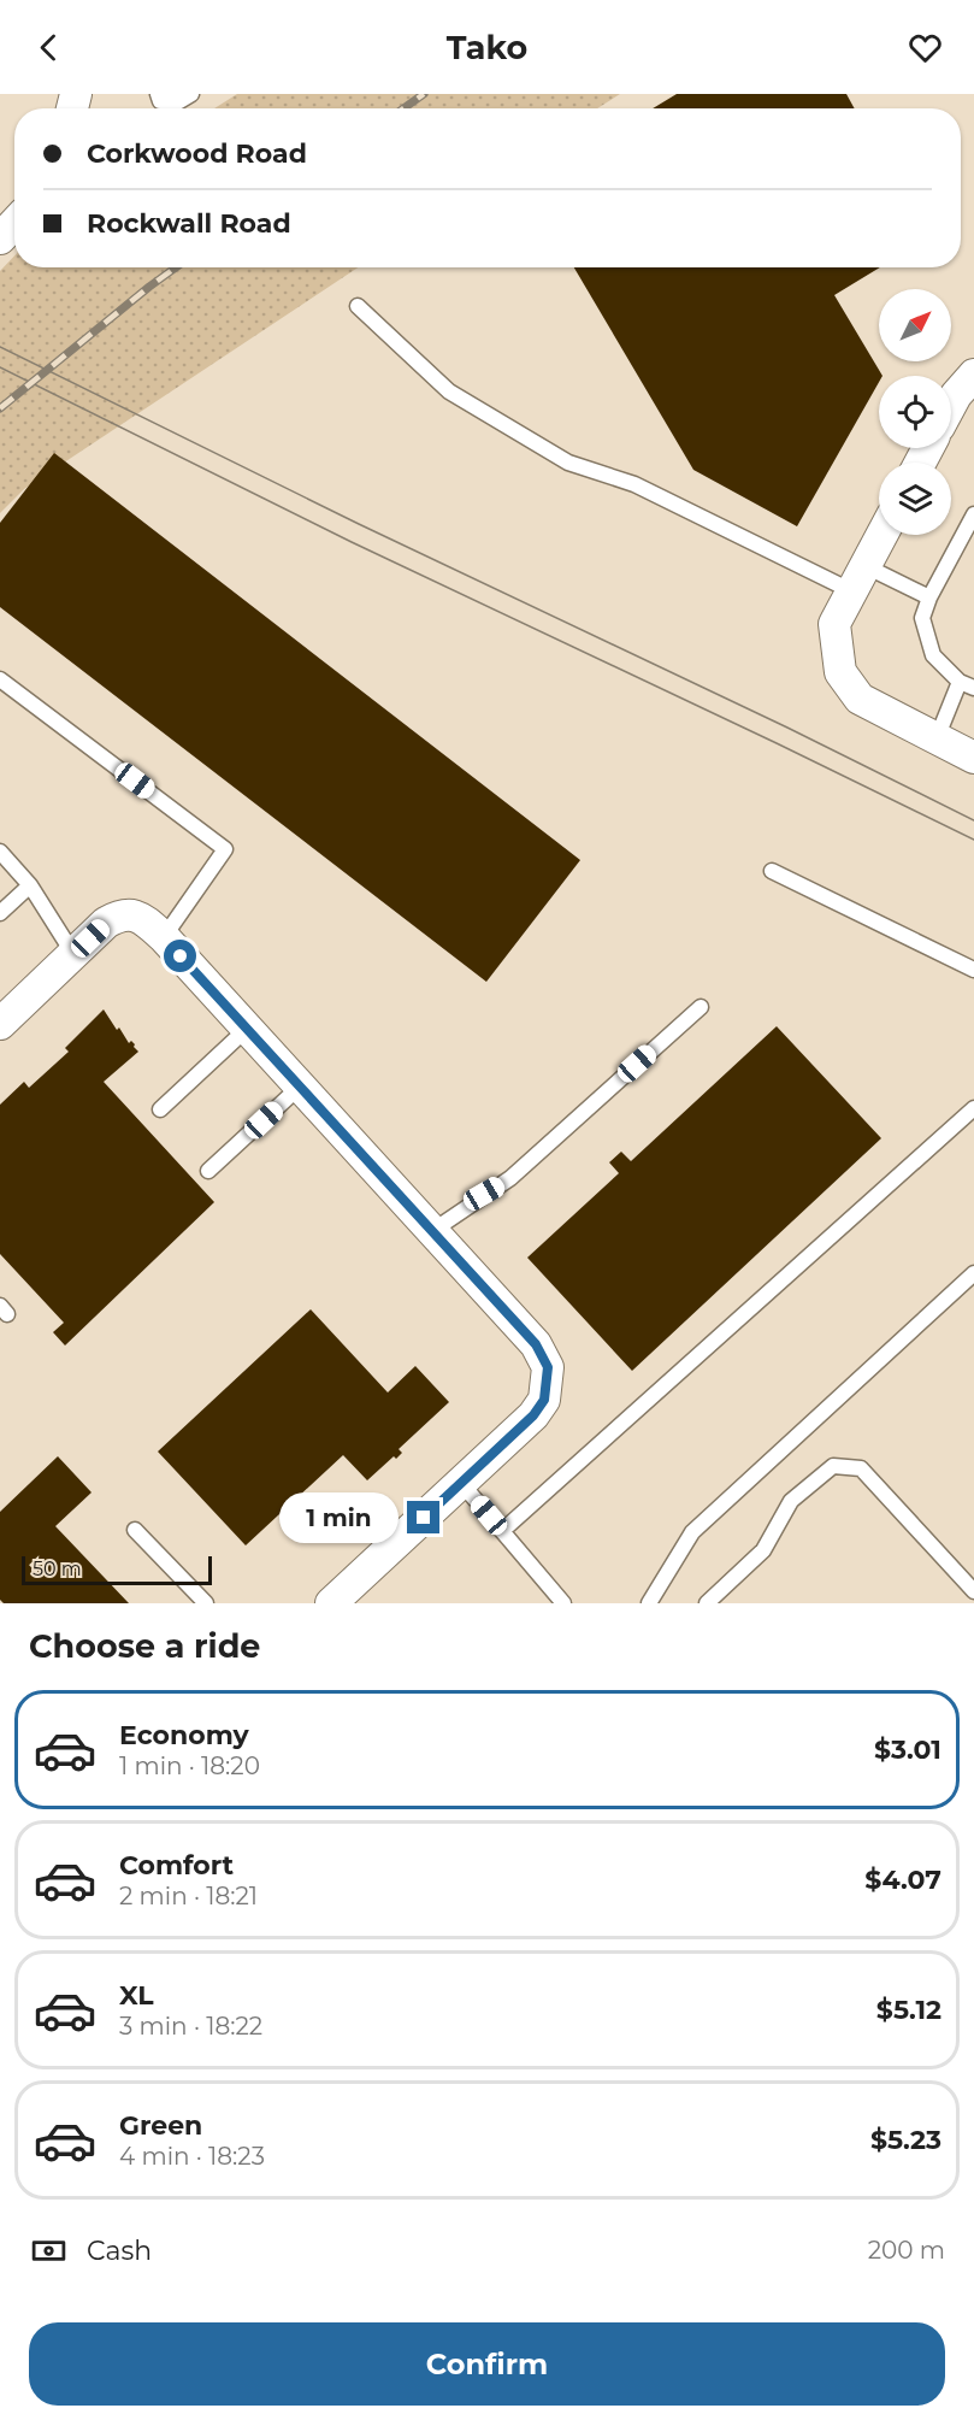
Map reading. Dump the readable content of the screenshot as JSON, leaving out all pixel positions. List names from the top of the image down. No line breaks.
{"scale_bar":"50 m","north":"top right","page":{"header":"Tako","banner":["Corkwood Road","Rockwall Road"],"bubble":"1 min","scale":"50 m","heading":"Choose a ride","list":[{"name":"Economy","note":"1 min · 18:20","value":"$3.01"},{"name":"Comfort","note":"2 min · 18:21","value":"$4.07"},{"name":"XL","note":"3 min · 18:22","value":"$5.12"},{"name":"Green","note":"4 min · 18:23","value":"$5.23"}],"pay":["Cash","200 m"],"buttons":"Confirm"}}
